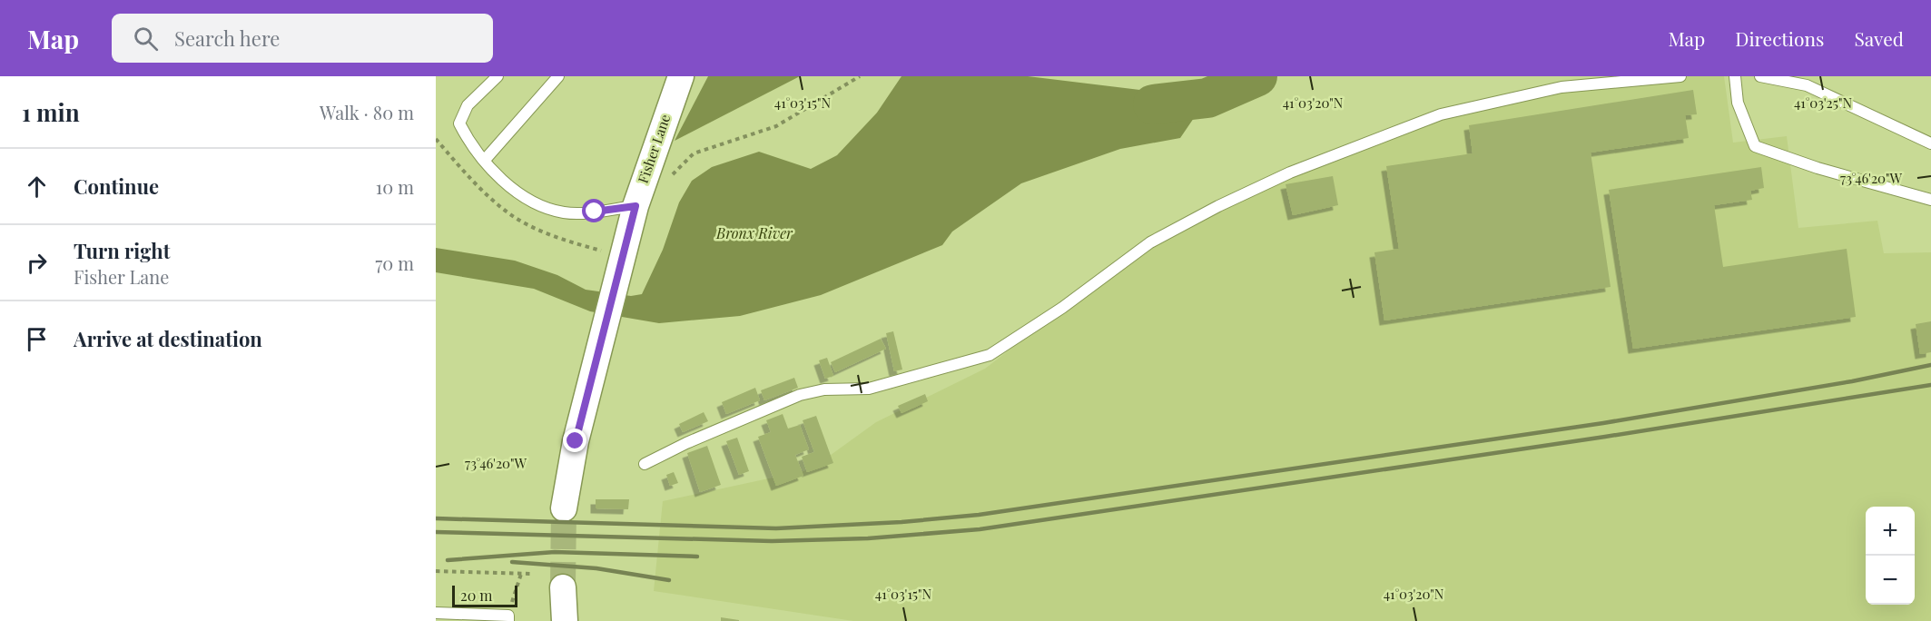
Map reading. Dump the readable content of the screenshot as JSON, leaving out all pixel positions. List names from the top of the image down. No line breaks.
{"streets":{"street":["Fisher Lane"]},"water":["Bronx River"],"scale_bar":"20 m","page":{"header":"Map","search":"Search here","nav":["Map","Directions","Saved"],"heading":["1 min","Walk · 80 m"],"list":[["Continue","10 m"],["Turn right","Fisher Lane","70 m"],"Arrive at destination"],"map_buttons":["+","−"],"scale":"20 m"},"coordinates":["41°03'15\"N","41°03'20\"N","41°03'25\"N","73°46'20\"W"]}
